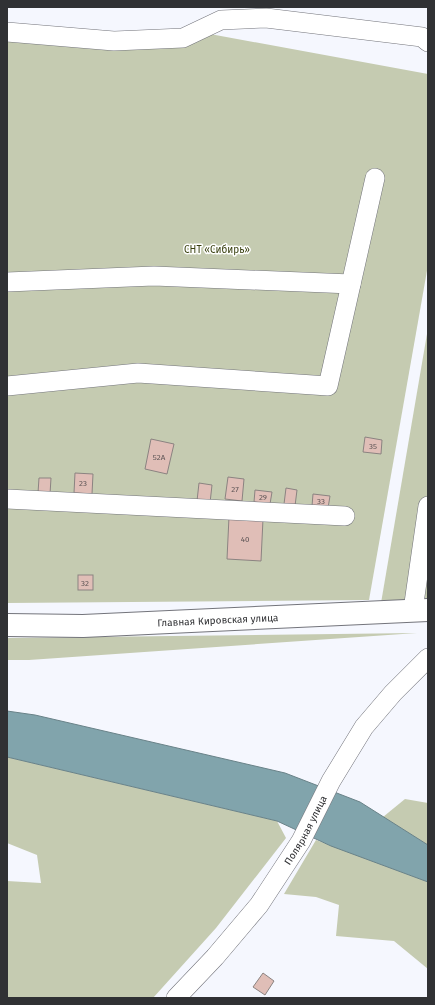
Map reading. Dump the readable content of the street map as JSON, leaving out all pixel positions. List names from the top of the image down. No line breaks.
{"streets":{"main road":["Главная Кировская улица"],"street":["Полярная улица"]},"parks":["СНТ «Сибирь»"],"house_numbers":["35","52А","23","27","29","33","40","32"]}
